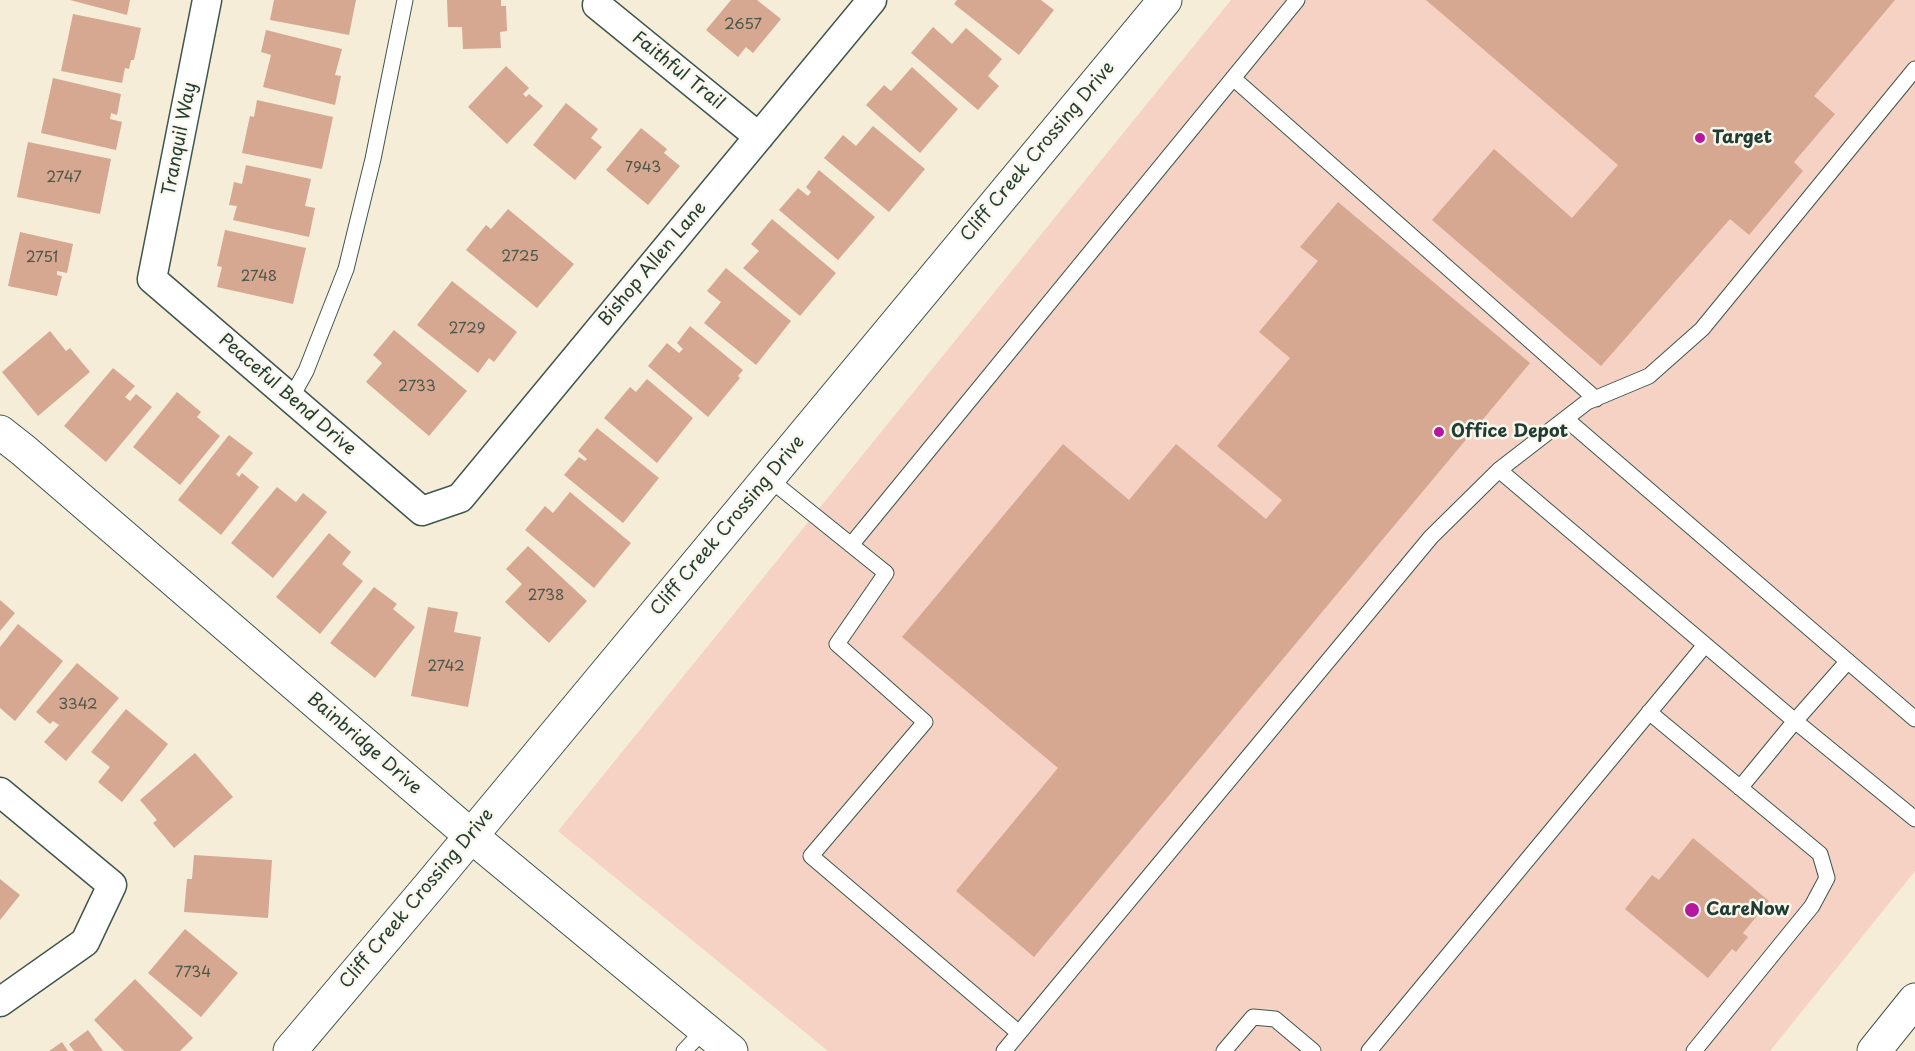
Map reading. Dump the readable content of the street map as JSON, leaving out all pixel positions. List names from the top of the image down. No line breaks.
{"streets":{"street":["Faithful Trail","Tranquil Way","Cliff Creek Crossing Drive","Bishop Allen Lane","Peaceful Bend Drive","Bainbridge Drive"]},"crossings":[["Faithful Trail","Bishop Allen Lane"],["Tranquil Way","Peaceful Bend Drive"],["Cliff Creek Crossing Drive","Bainbridge Drive"],["Bishop Allen Lane","Peaceful Bend Drive"]],"places":["Target","Office Depot","CareNow"],"house_numbers":["2657","7943","2747","2725","2751","2748","2729","2733","2738","2742","3342","7734"]}
